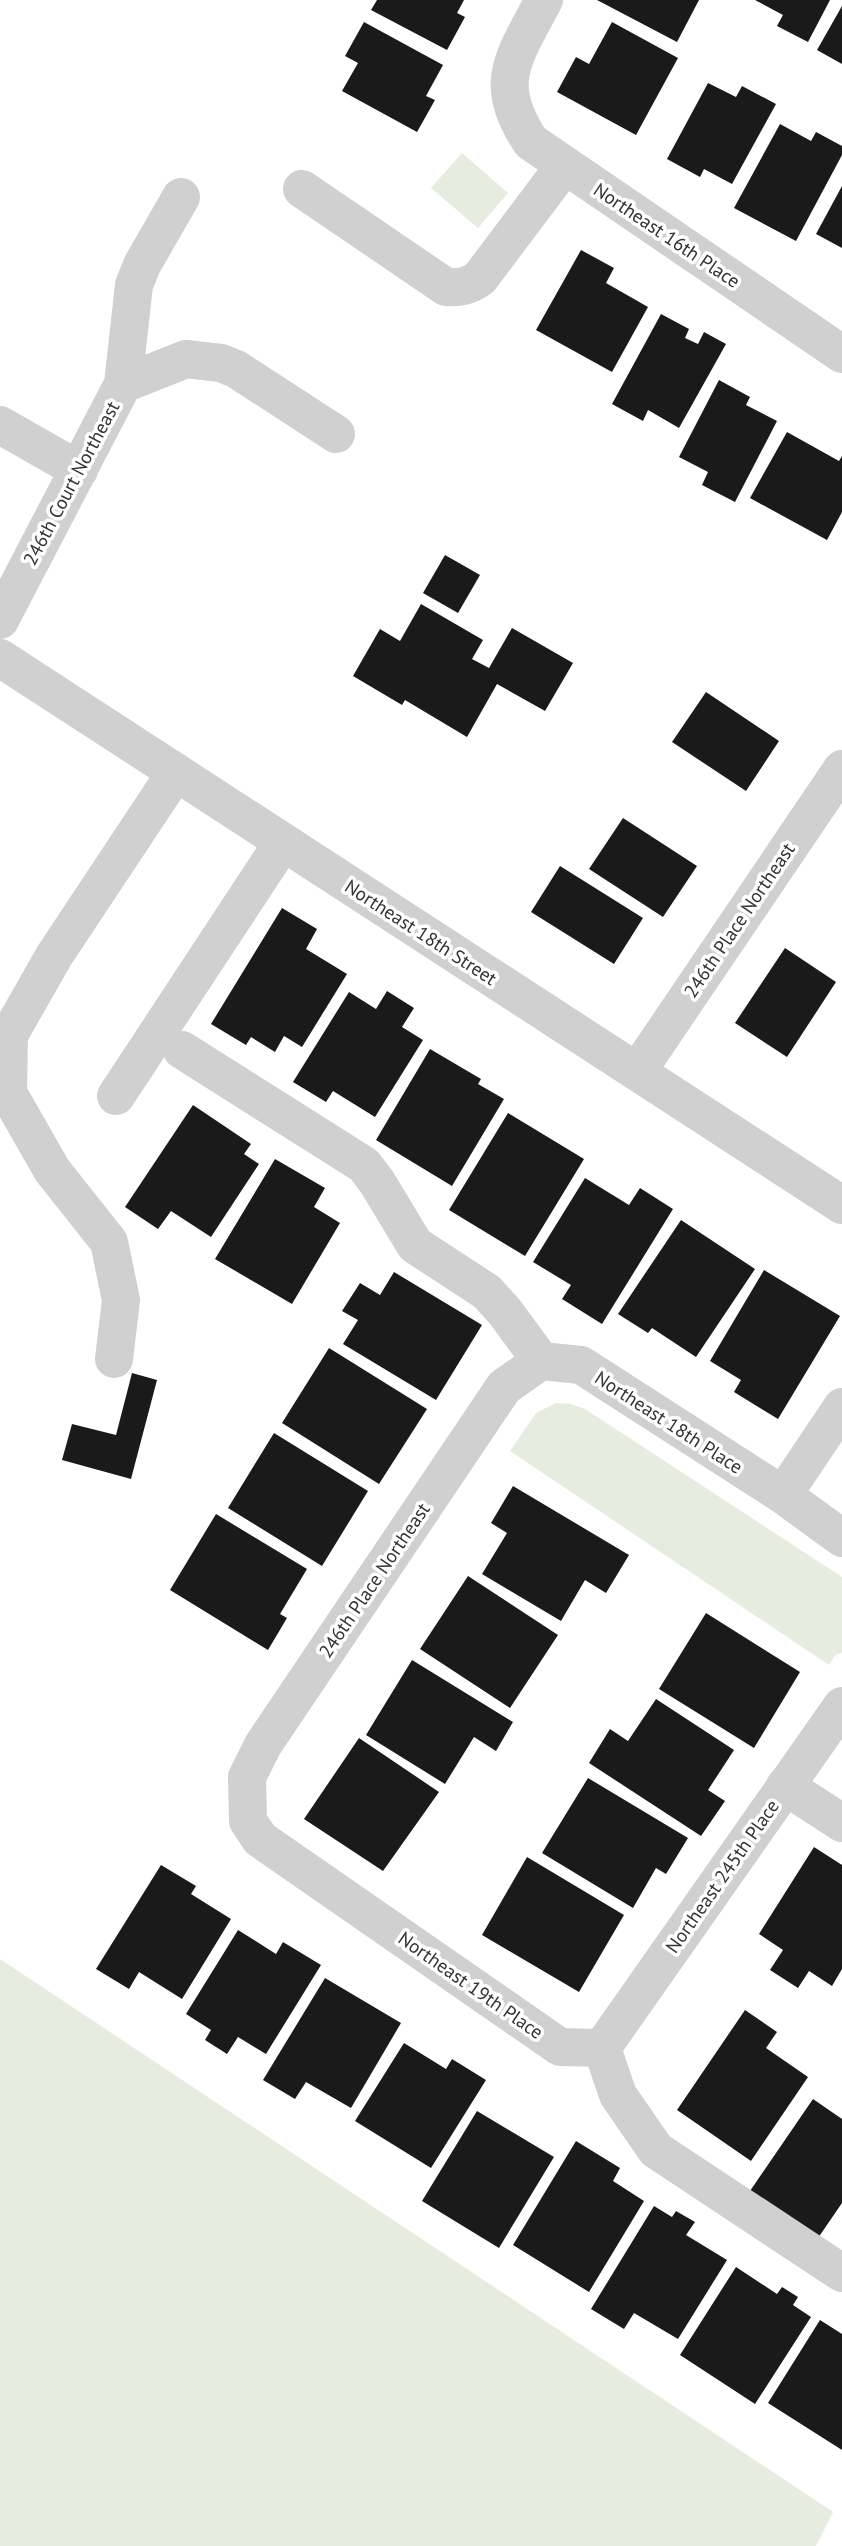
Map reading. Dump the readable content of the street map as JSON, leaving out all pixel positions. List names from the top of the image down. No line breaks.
{"streets":{"street":["Northeast 16th Place","246th Court Northeast","246th Place Northeast","Northeast 18th Street","Northeast 18th Place","Northeast 245th Place","Northeast 19th Place"]},"crossings":[["246th Place Northeast","Northeast 18th Street"],["246th Place Northeast","Northeast 18th Place"],["246th Place Northeast","Northeast 19th Place"],["Northeast 245th Place","Northeast 19th Place"]]}
